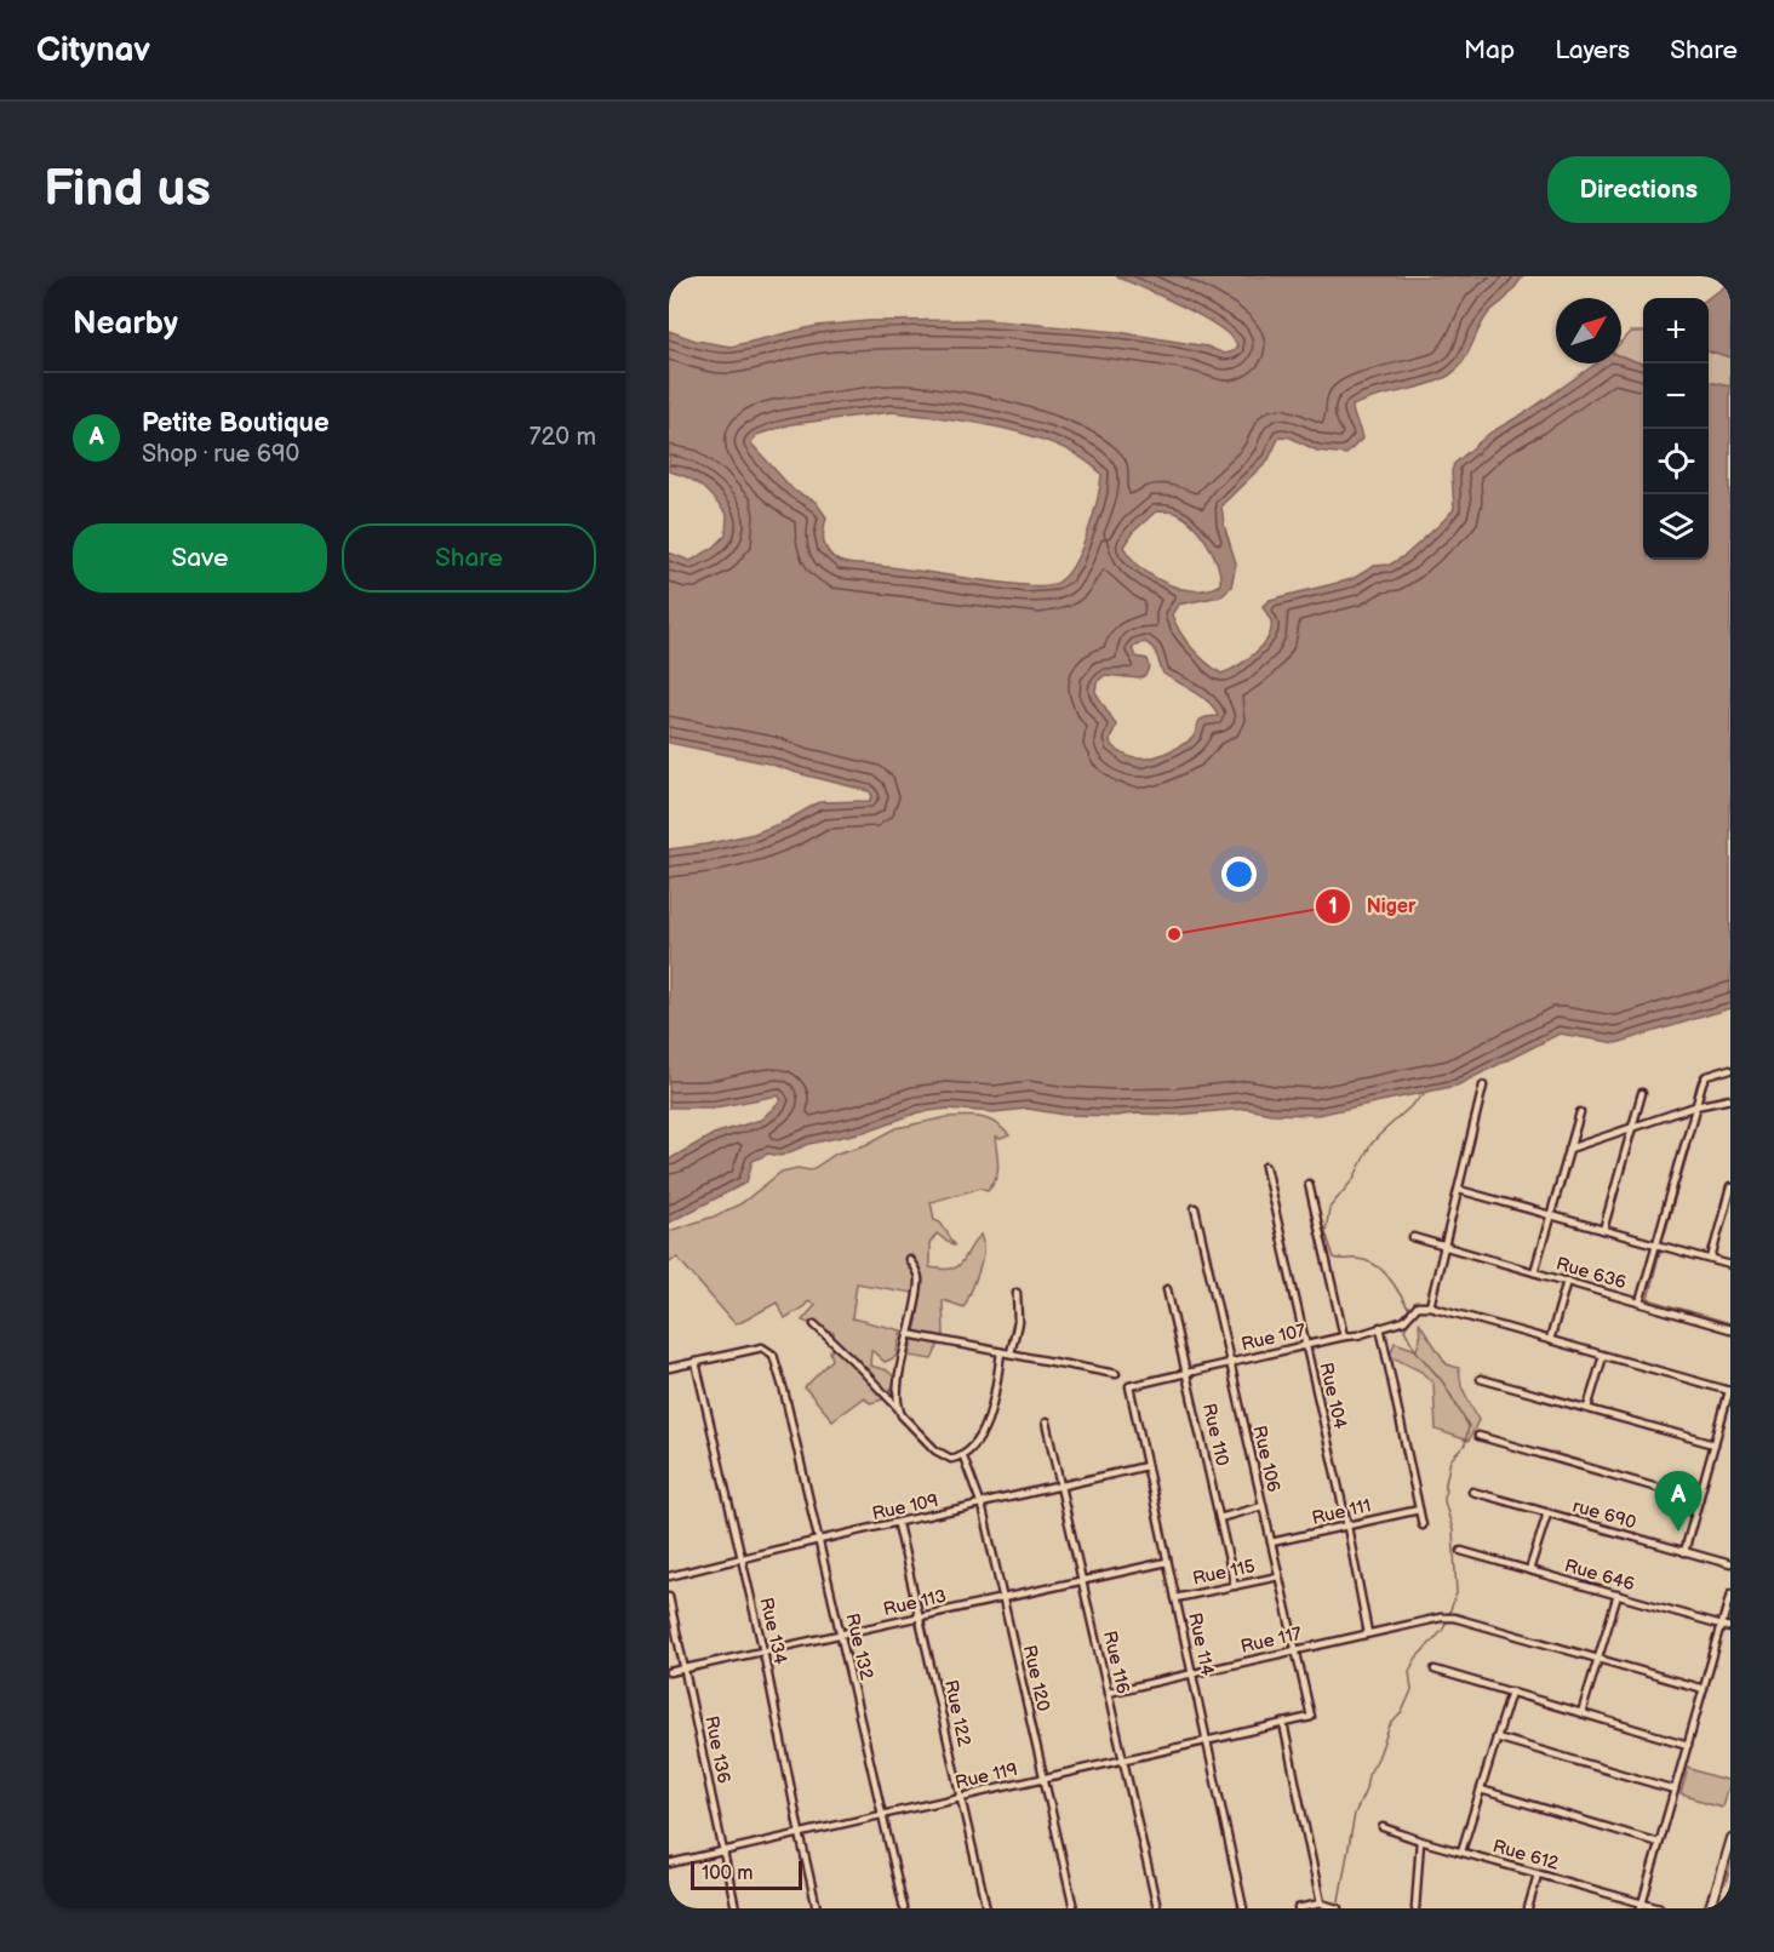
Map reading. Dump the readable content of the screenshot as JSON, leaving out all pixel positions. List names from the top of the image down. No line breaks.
{"streets":{"street":["Rue 636","Rue 107","Rue 104","Rue 110","Rue 106","Rue 109","Rue 111","rue 690","Rue 115","Rue 646","Rue 113","Rue 134","Rue 117","Rue 114","Rue 132","Rue 116","Rue 120","Rue 122","Rue 136","Rue 119","Rue 612"]},"crossings":[["Rue 107","Rue 104"],["Rue 107","Rue 110"],["Rue 107","Rue 106"],["Rue 107","Rue 114"],["Rue 104","Rue 111"],["Rue 104","Rue 117"],["Rue 110","Rue 115"],["Rue 106","Rue 111"],["Rue 106","Rue 115"],["Rue 106","Rue 117"],["Rue 106","Rue 119"],["Rue 109","Rue 134"],["Rue 109","Rue 114"],["Rue 109","Rue 132"],["Rue 109","Rue 116"],["Rue 109","Rue 120"],["Rue 109","Rue 122"],["Rue 115","Rue 114"],["Rue 113","Rue 134"],["Rue 113","Rue 114"],["Rue 113","Rue 132"],["Rue 113","Rue 116"],["Rue 113","Rue 120"],["Rue 113","Rue 122"],["Rue 113","Rue 136"],["Rue 134","Rue 132"],["Rue 134","Rue 119"],["Rue 117","Rue 114"],["Rue 117","Rue 116"],["Rue 114","Rue 119"],["Rue 132","Rue 119"],["Rue 116","Rue 119"],["Rue 120","Rue 119"],["Rue 122","Rue 119"],["Rue 136","Rue 119"]],"places":["Niger"],"scale_bar":"100 m","north":"top right","page":{"header":"Citynav","nav":["Map","Layers","Share"],"buttons":["Directions",["Save","Share"]],"title":"Find us","heading":"Nearby","map_buttons":["+","−"],"list":[{"mark":"A","name":"Petite Boutique","note":"Shop · rue 690","value":"720 m"}],"pins":"A","scale":"100 m"}}
